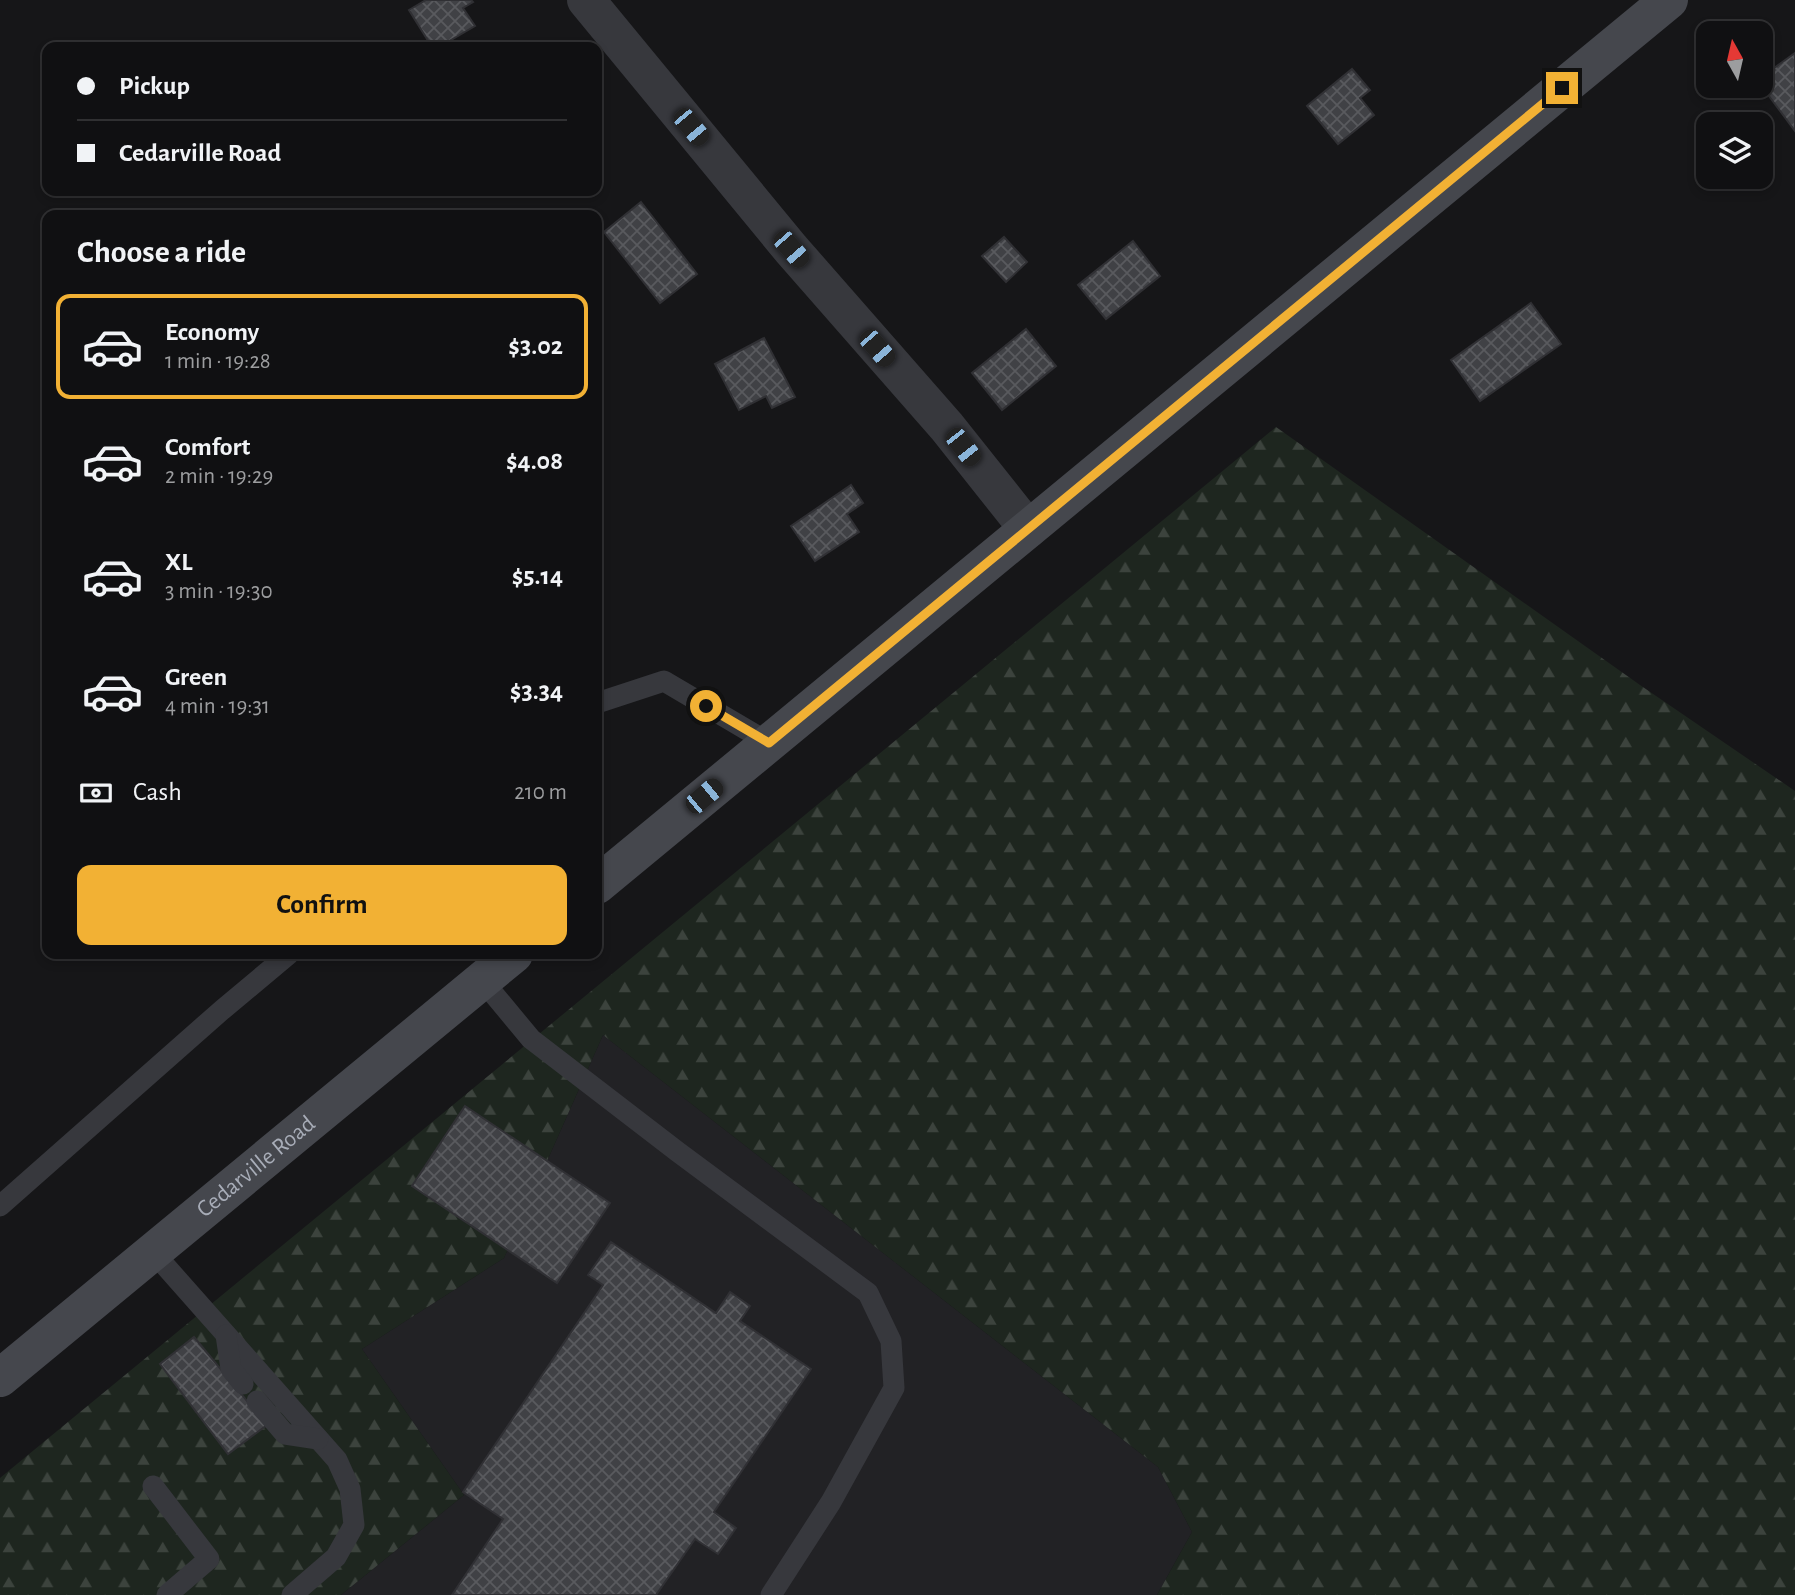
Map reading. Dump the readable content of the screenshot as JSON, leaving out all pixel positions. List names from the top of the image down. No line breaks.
{"streets":{"main road":["Cedarville Road"]},"north":"top","page":{"banner":["Pickup","Cedarville Road"],"heading":"Choose a ride","list":[{"name":"Economy","note":"1 min · 19:28","value":"$3.02"},{"name":"Comfort","note":"2 min · 19:29","value":"$4.08"},{"name":"XL","note":"3 min · 19:30","value":"$5.14"},{"name":"Green","note":"4 min · 19:31","value":"$3.34"}],"pay":["Cash","210 m"],"buttons":"Confirm"}}
